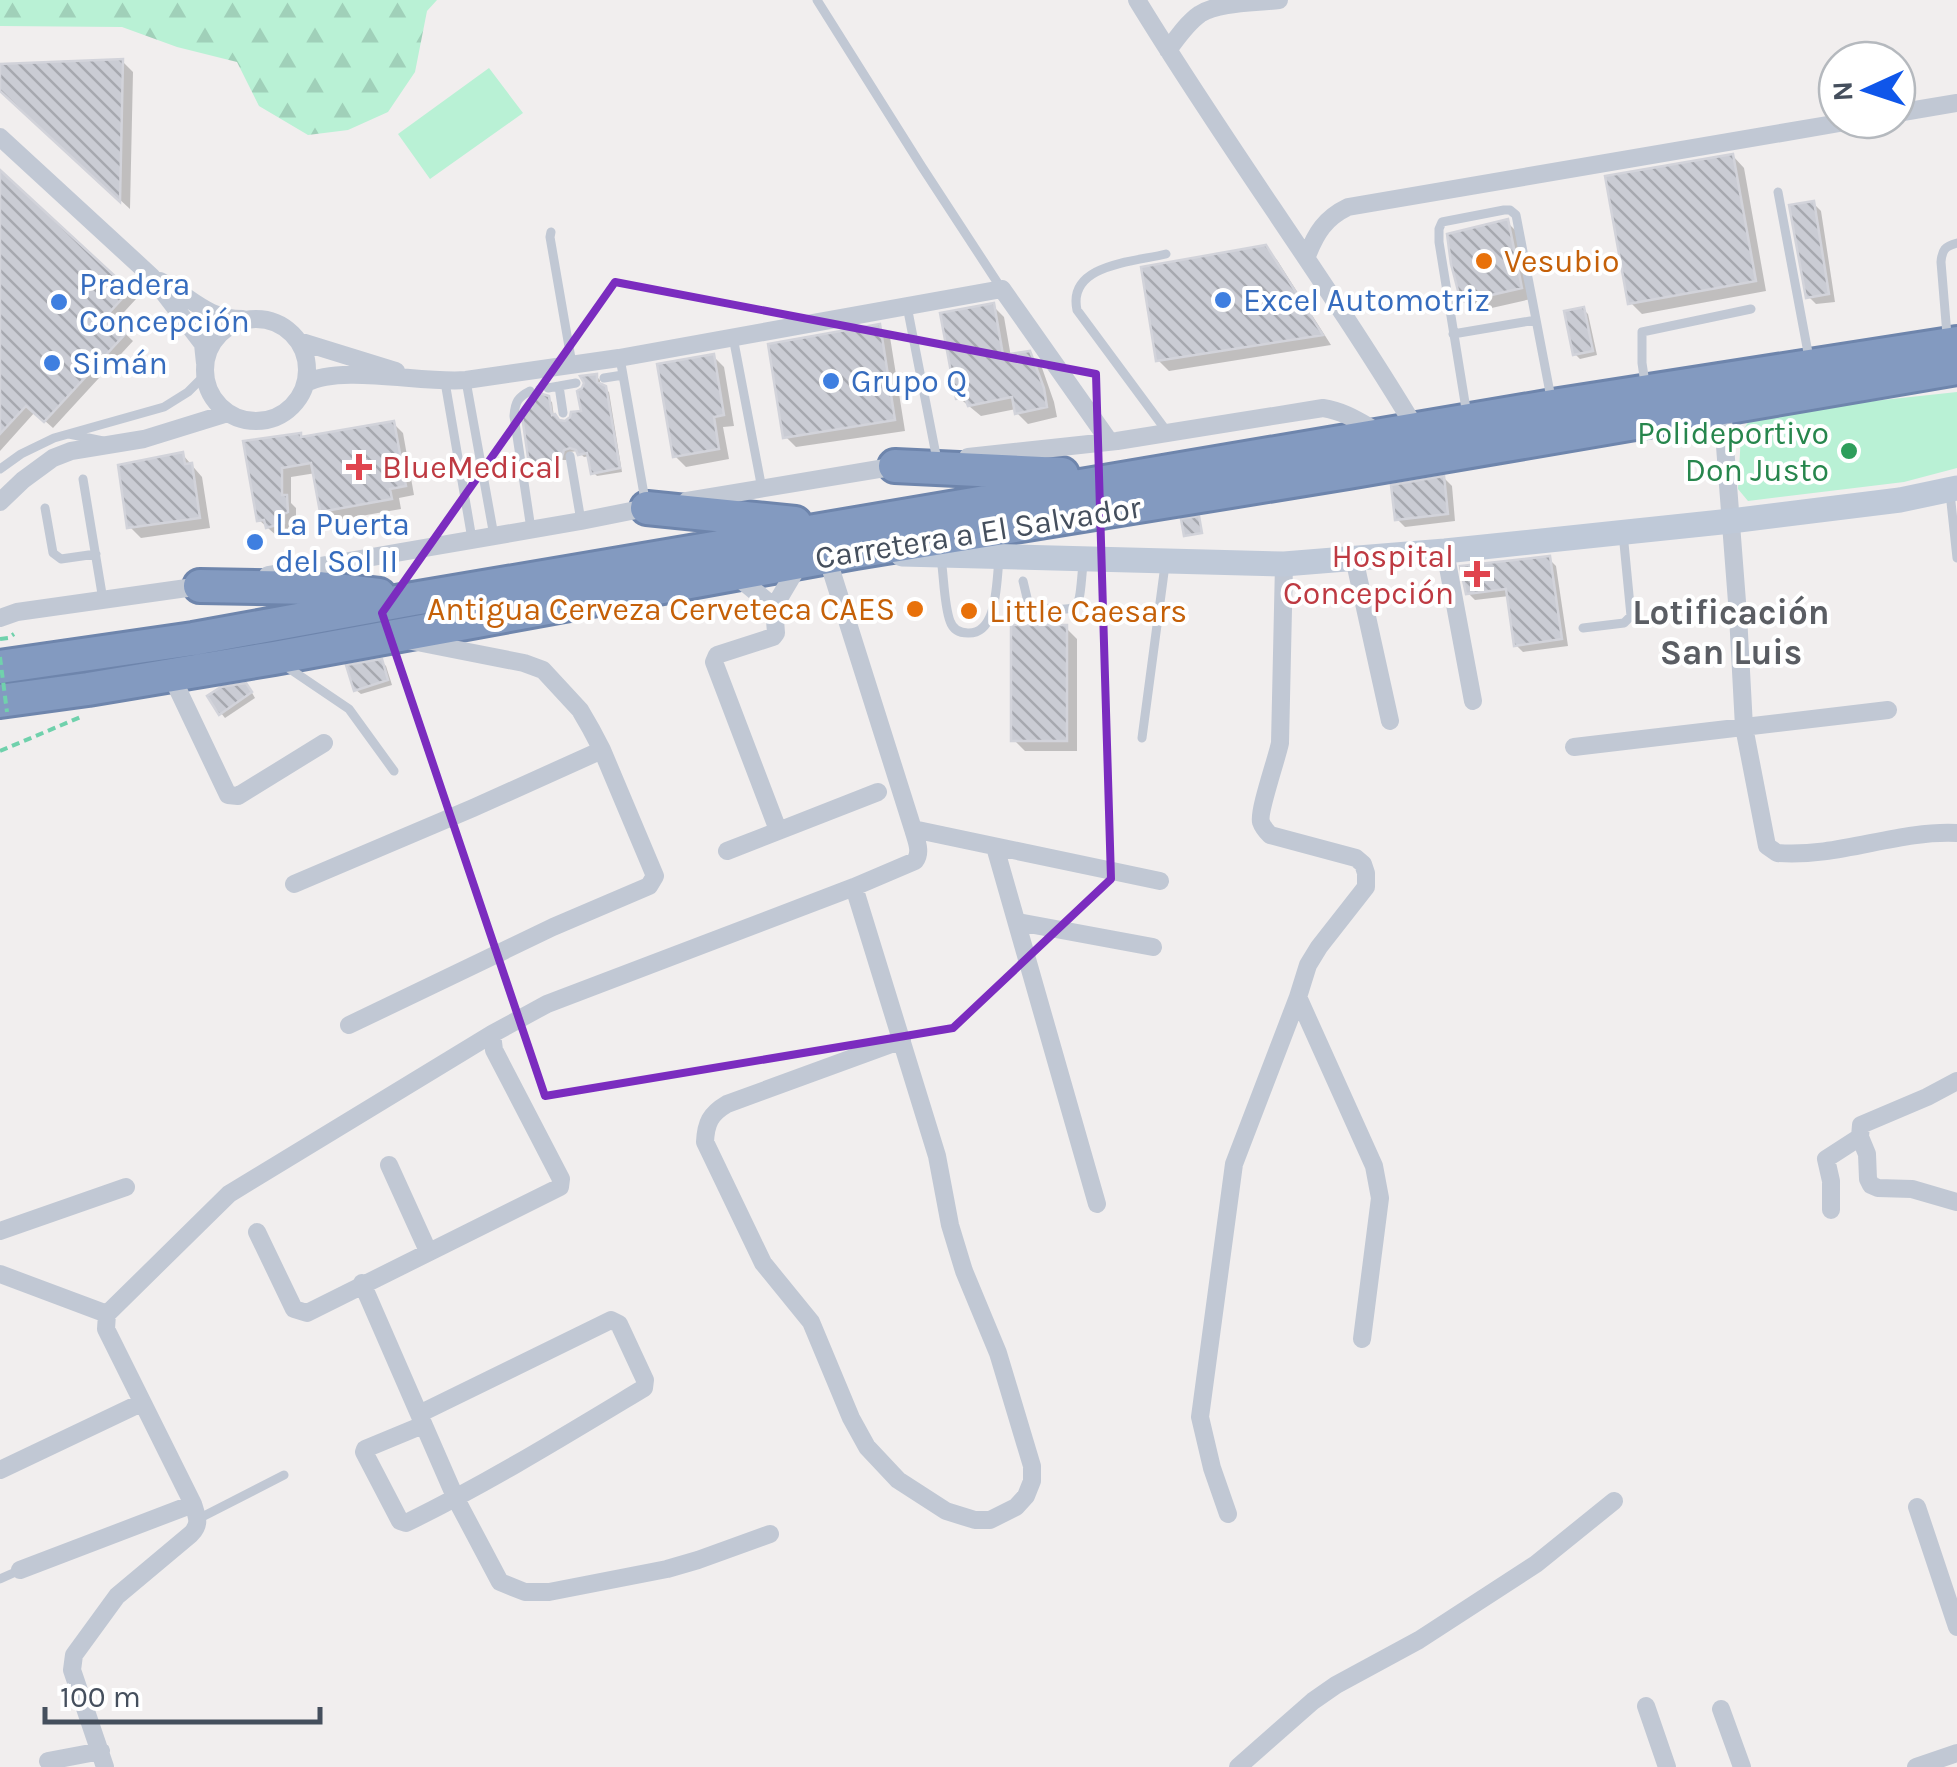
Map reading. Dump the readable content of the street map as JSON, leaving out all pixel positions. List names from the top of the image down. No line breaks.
{"streets":{"highway":["Carretera a El Salvador"]},"districts":["Lotificación San Luis"],"places":{"other":["Vesubio","Excel Automotriz","Pradera Concepción","Simán","Grupo Q","Polideportivo Don Justo","La Puerta del Sol II","Antigua Cerveza Cerveteca CAES","Little Caesars"],"health":["BlueMedical","Hospital Concepción"]},"scale_bar":"100 m","north":"left"}
